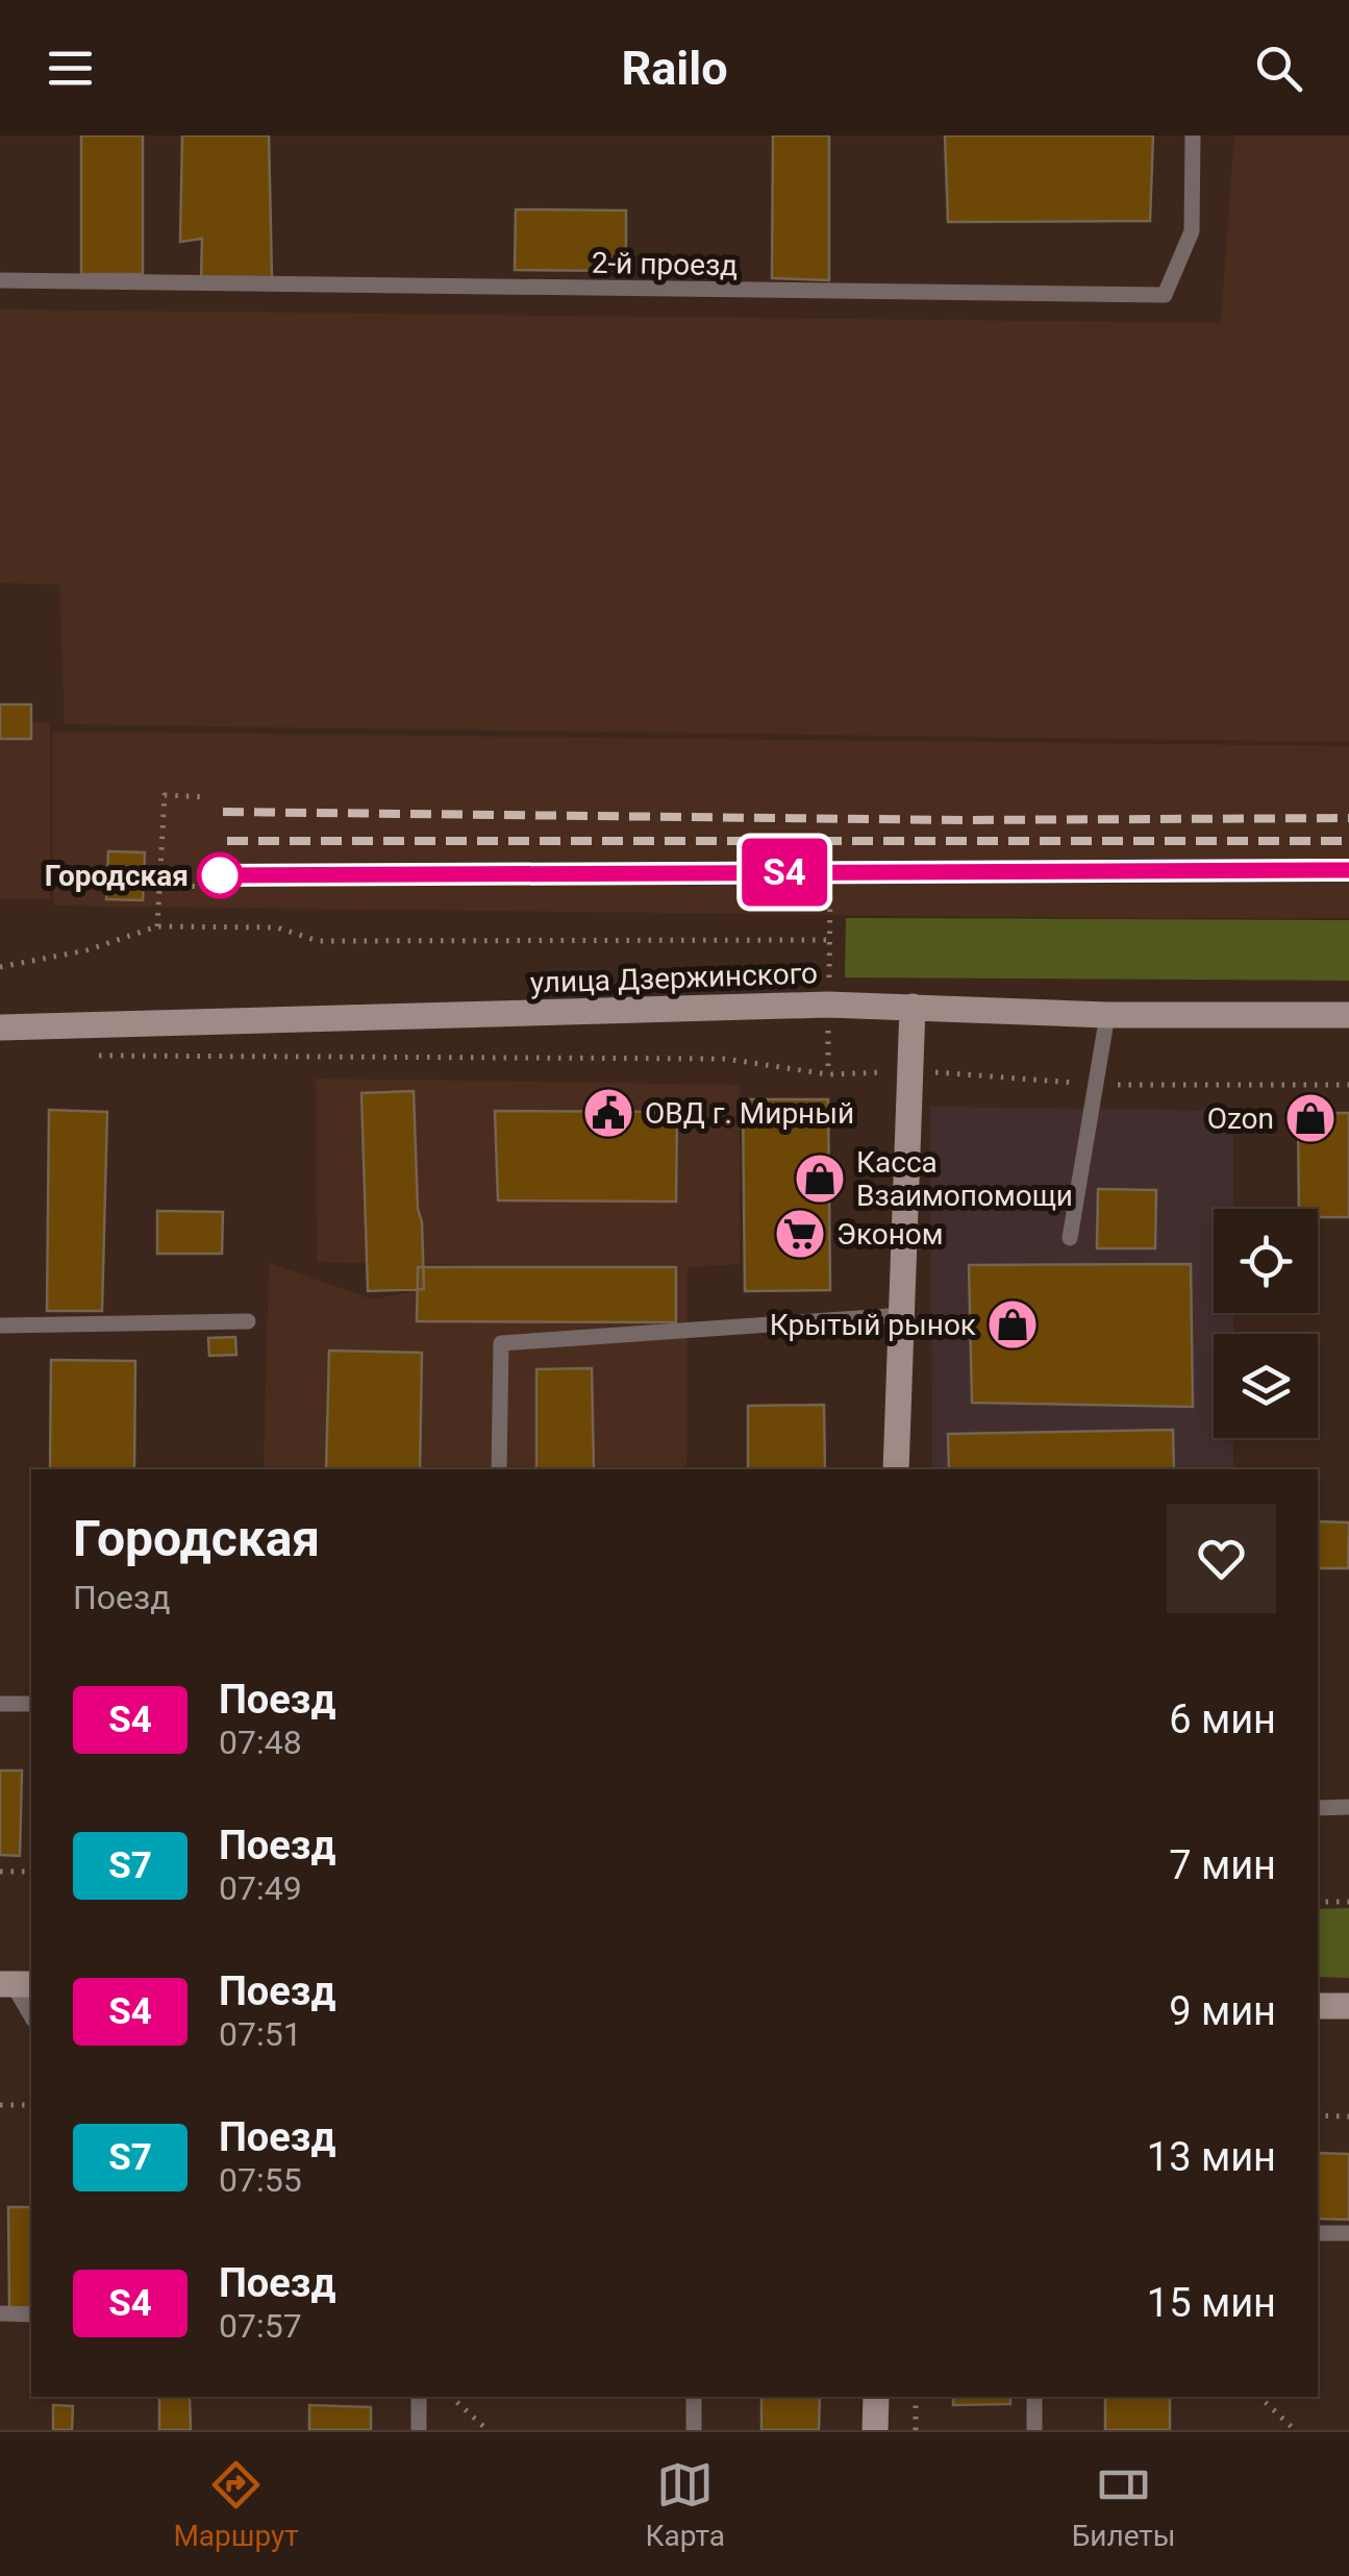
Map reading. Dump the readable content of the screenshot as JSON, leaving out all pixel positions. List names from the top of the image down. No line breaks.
{"streets":{"street":["улица Дзержинского"],"lane":["2-й проезд"]},"places":{"other":["Городская"],"public building":["ОВД г. Мирный"],"shop":["Ozon","Касса Взаимопомощи","Крытый рынок"],"supermarket":["Эконом"]},"page":{"header":"Railo","on_map":"S4","heading":["Городская","Поезд"],"list":[{"mark":"S4","name":"Поезд","note":"07:48","value":"6 мин"},{"mark":"S7","name":"Поезд","note":"07:49","value":"7 мин"},{"mark":"S4","name":"Поезд","note":"07:51","value":"9 мин"},{"mark":"S7","name":"Поезд","note":"07:55","value":"13 мин"},{"mark":"S4","name":"Поезд","note":"07:57","value":"15 мин"}],"tabs":["Маршрут","Карта","Билеты"]}}
